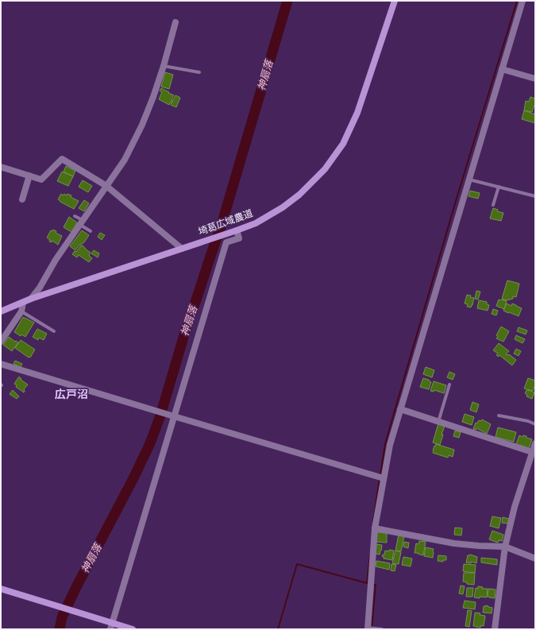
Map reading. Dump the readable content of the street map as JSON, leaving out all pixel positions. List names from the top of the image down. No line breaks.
{"streets":{"street":["埼葛広域農道"]},"districts":["広戸沼"],"water":["神扇落"]}
